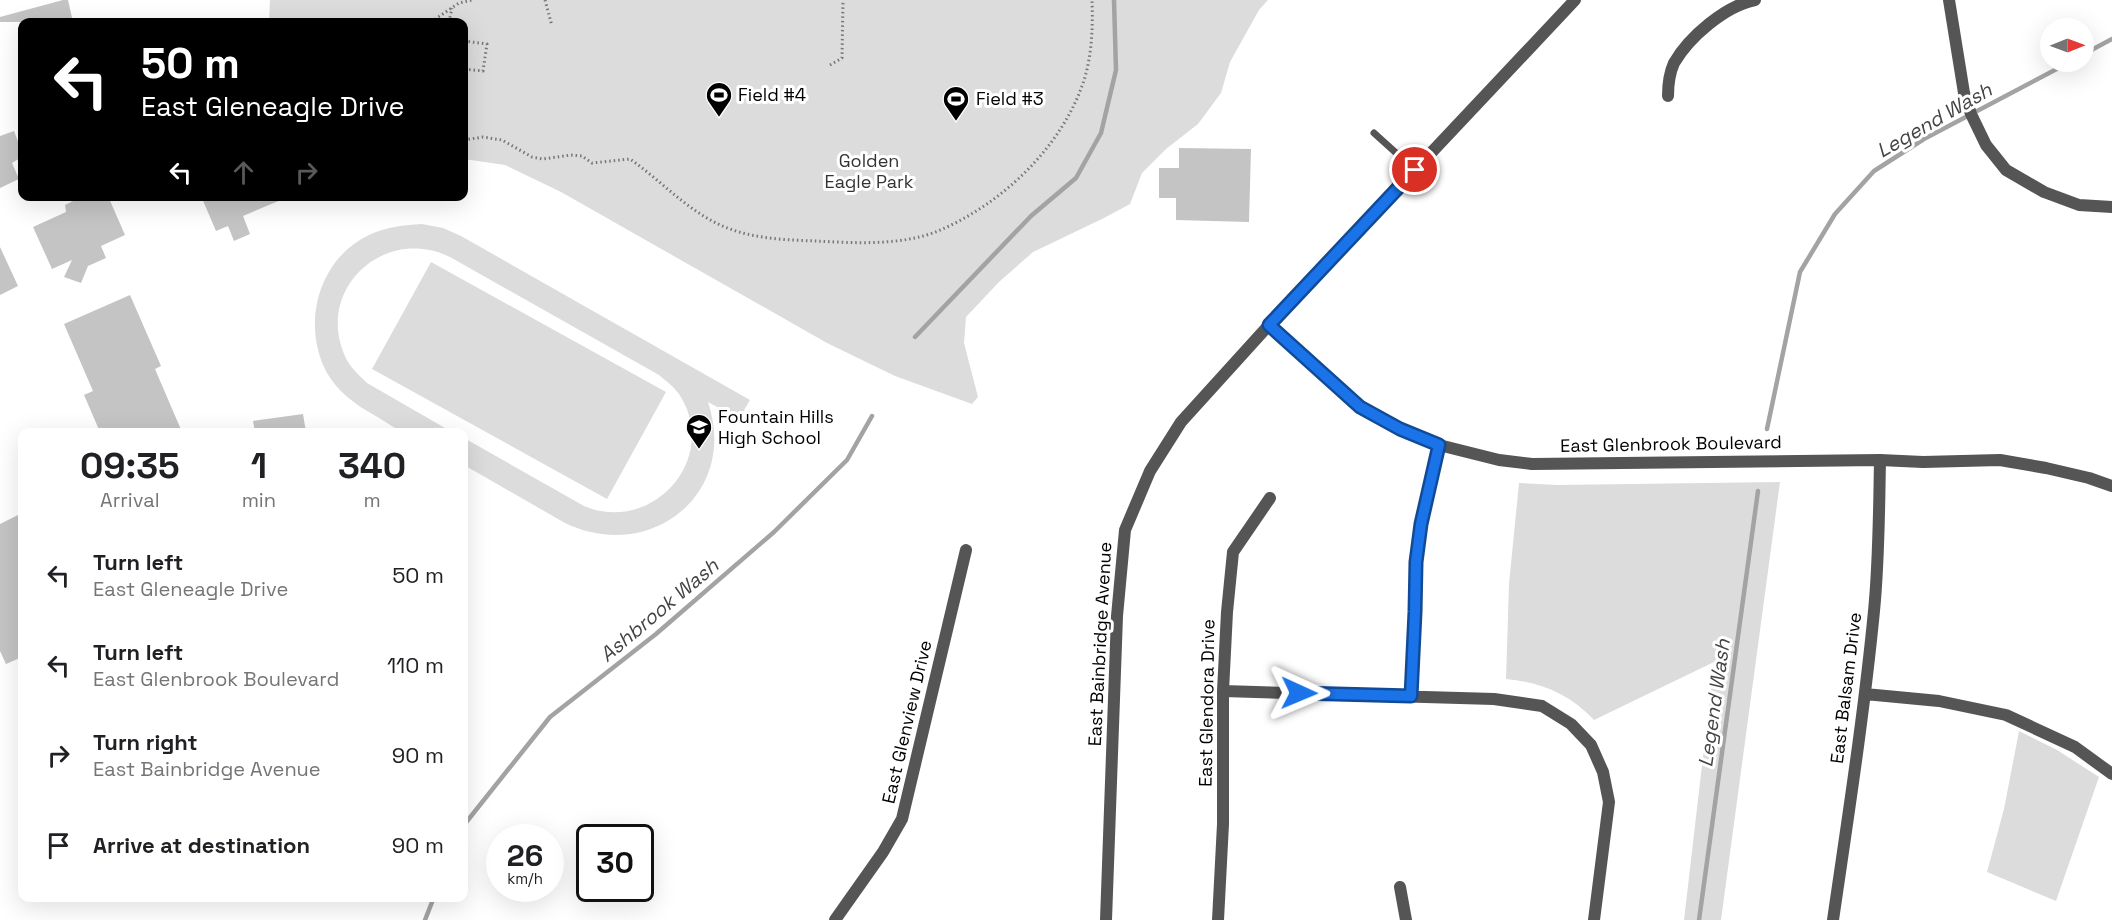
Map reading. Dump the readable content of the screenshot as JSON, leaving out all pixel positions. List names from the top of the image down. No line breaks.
{"streets":{"street":["East Glenbrook Boulevard","East Bainbridge Avenue","East Balsam Drive","East Glendora Drive","East Glenview Drive"]},"crossings":[["East Glenbrook Boulevard","East Bainbridge Avenue"],["East Glenbrook Boulevard","East Balsam Drive"]],"water":["Legend Wash","Ashbrook Wash"],"parks":["Golden Eagle Park"],"places":{"sports":["Field #4","Field #3"],"school or university":["Fountain Hills High School"]},"north":"right","page":{"turn":["50 m","East Gleneagle Drive"],"eta":["09:35","Arrival","1","min","340","m"],"list":[{"name":"Turn left","note":"East Gleneagle Drive","value":"50 m"},{"name":"Turn left","note":"East Glenbrook Boulevard","value":"110 m"},{"name":"Turn right","note":"East Bainbridge Avenue","value":"90 m"},{"name":"Arrive at destination","value":"90 m"}],"speed":"26 km/h","limit":"30"}}
